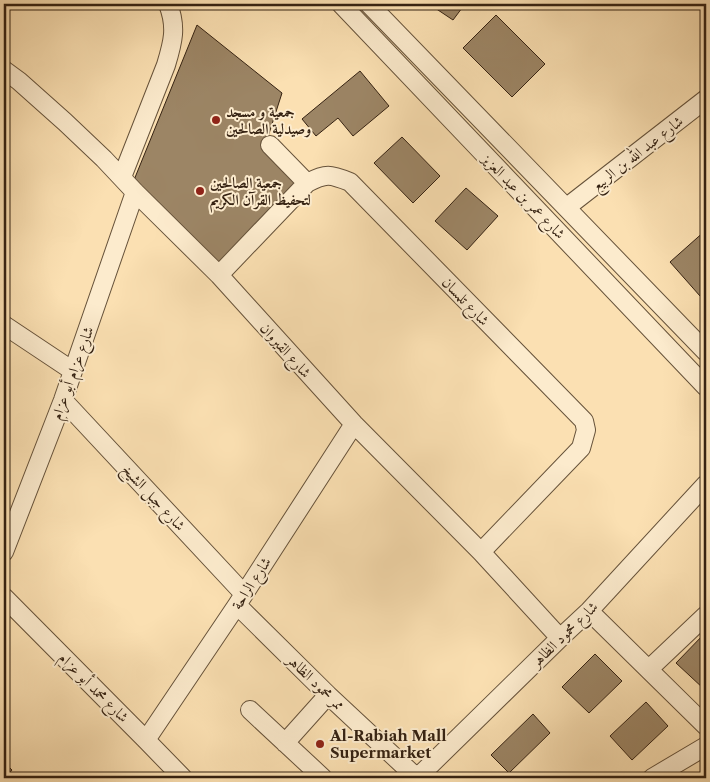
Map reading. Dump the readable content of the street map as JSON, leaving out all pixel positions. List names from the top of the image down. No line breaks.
{"streets":{"street":["شارع عبد الله بن الربيع","شارع عمر بن عبد العزيز","شارع تلمسان","شارع القيروان","شارع عزام أبو عزام","شارع جبل الشيخ","شارع الراحة","شارع محمود الظاهر","ممر محمود الظاهر","شارع محمد أبو عزام"]},"crossings":[["شارع عبد الله بن الربيع","شارع عمر بن عبد العزيز"],["شارع تلمسان","شارع القيروان"],["شارع القيروان","شارع عزام أبو عزام"],["شارع القيروان","شارع الراحة"],["شارع القيروان","شارع محمود الظاهر"],["شارع عزام أبو عزام","شارع جبل الشيخ"],["شارع جبل الشيخ","شارع الراحة"],["شارع جبل الشيخ","ممر محمود الظاهر"],["شارع الراحة","ممر محمود الظاهر"],["شارع الراحة","شارع محمد أبو عزام"],["شارع محمود الظاهر","ممر محمود الظاهر"]],"places":["جمعية و مسجد وصيدلية الصالحين","جمعية الصالحين لتحفيظ القرآن الكريم","Al-Rabiah Mall Supermarket"]}
